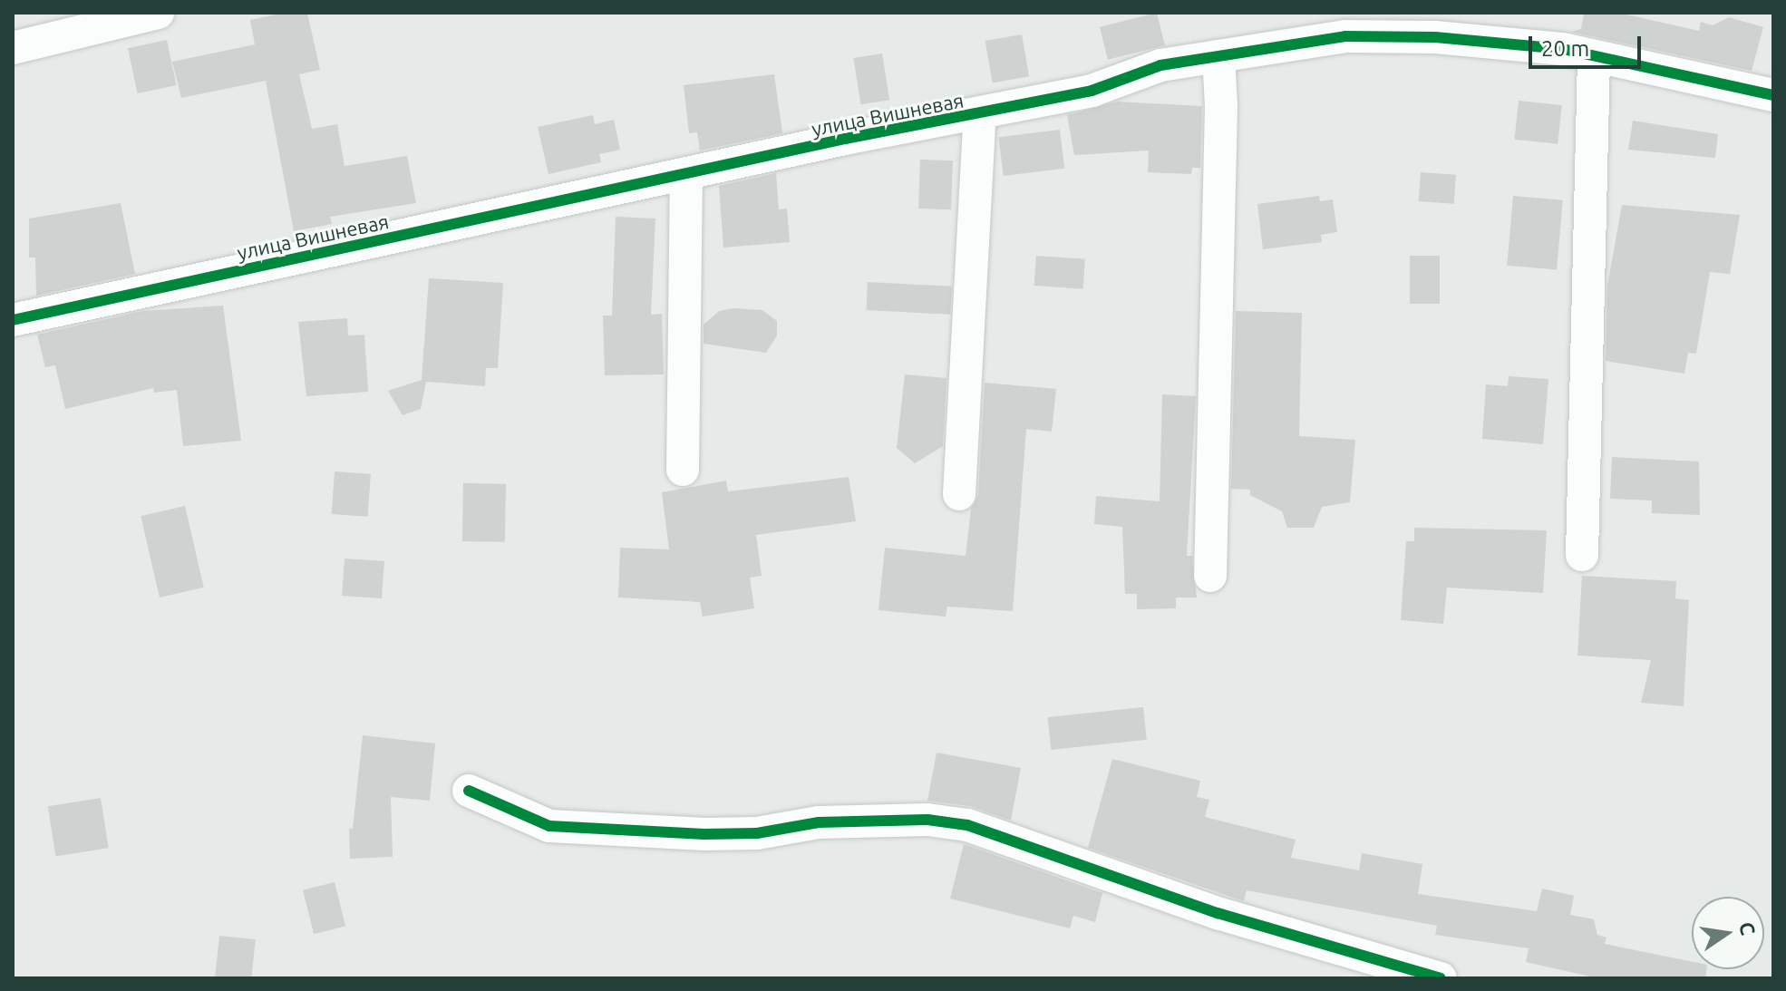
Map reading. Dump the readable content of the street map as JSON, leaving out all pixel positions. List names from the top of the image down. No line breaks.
{"streets":{"street":["улица Вишневая"]},"scale_bar":"20 m","north":"right"}
